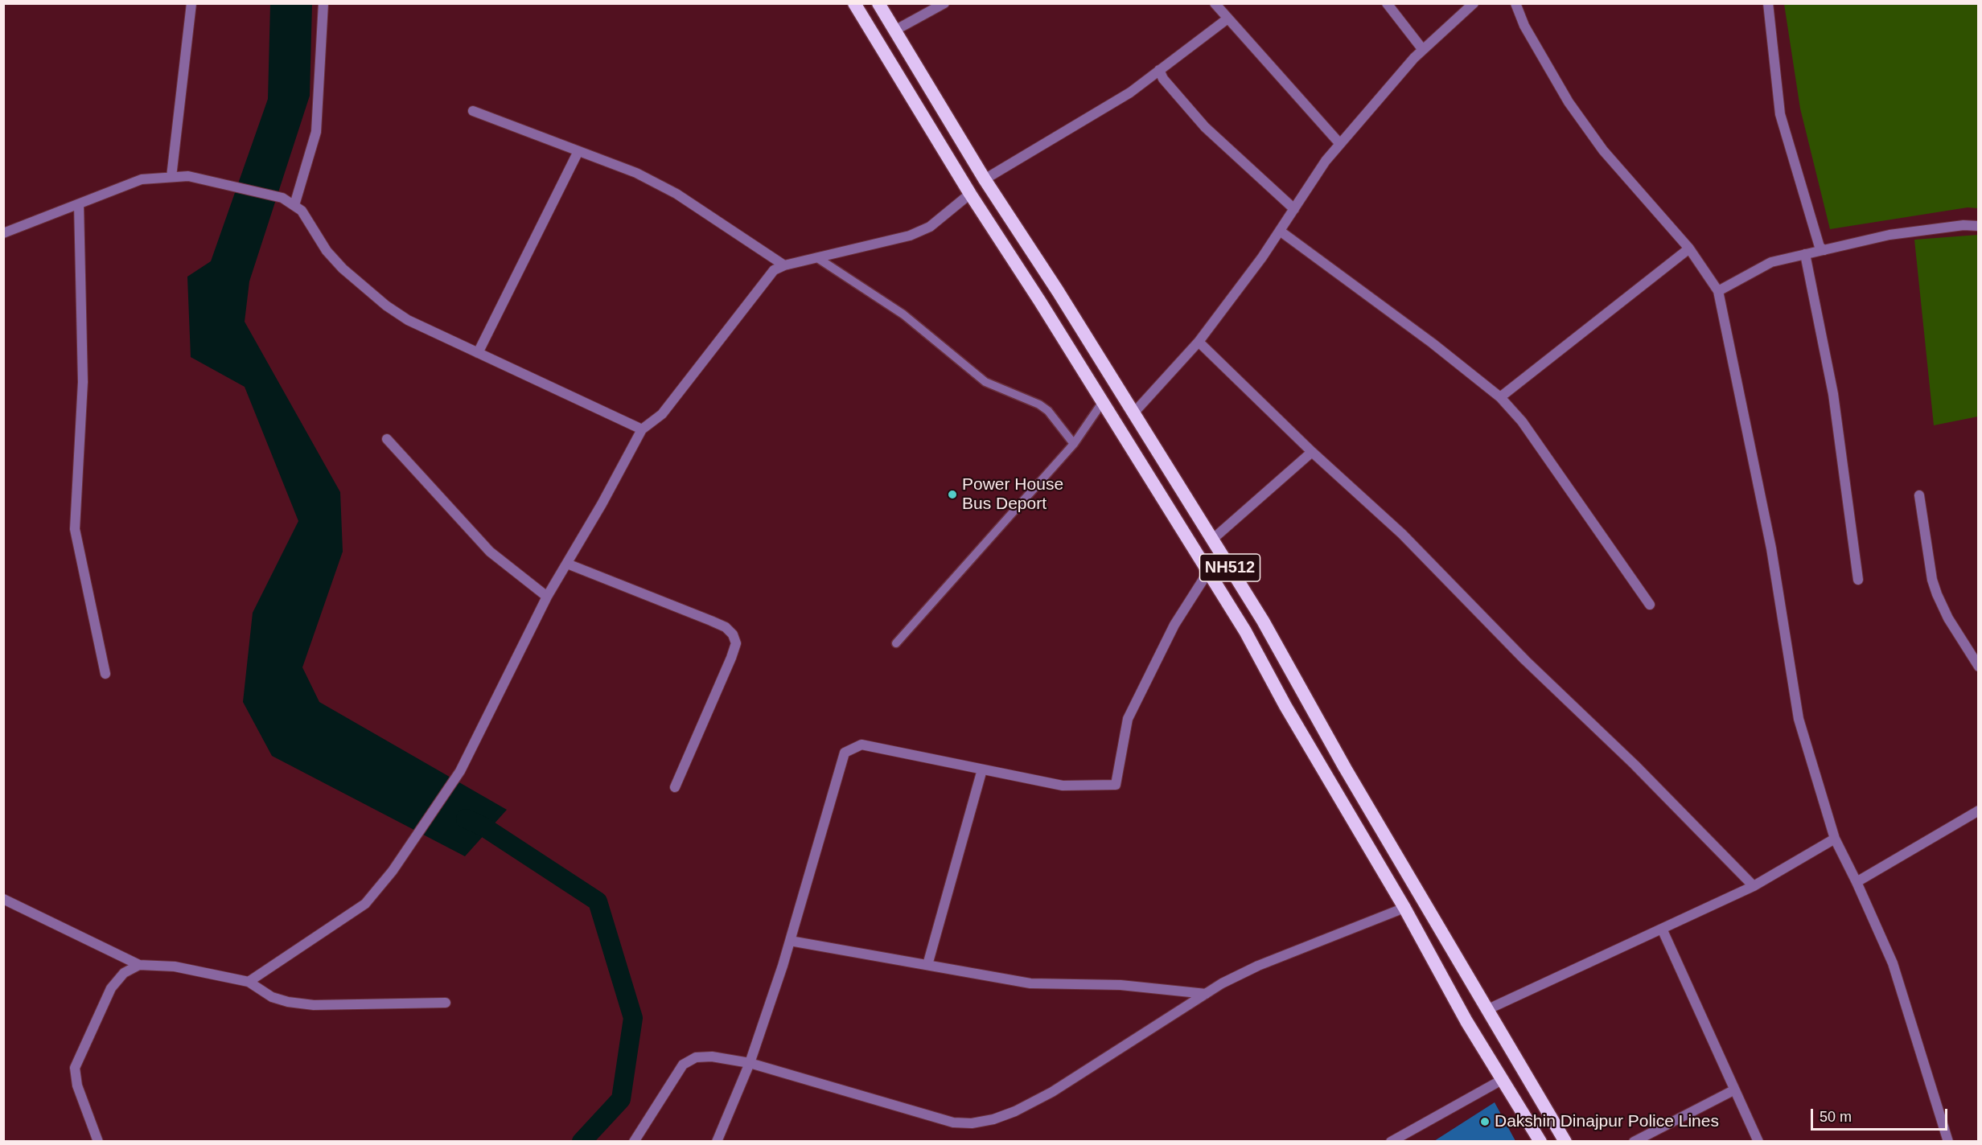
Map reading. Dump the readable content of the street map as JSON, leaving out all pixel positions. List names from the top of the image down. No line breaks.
{"streets":{"highway":["NH512"]},"places":["Power House Bus Deport","Dakshin Dinajpur Police Lines"],"scale_bar":"50 m"}
